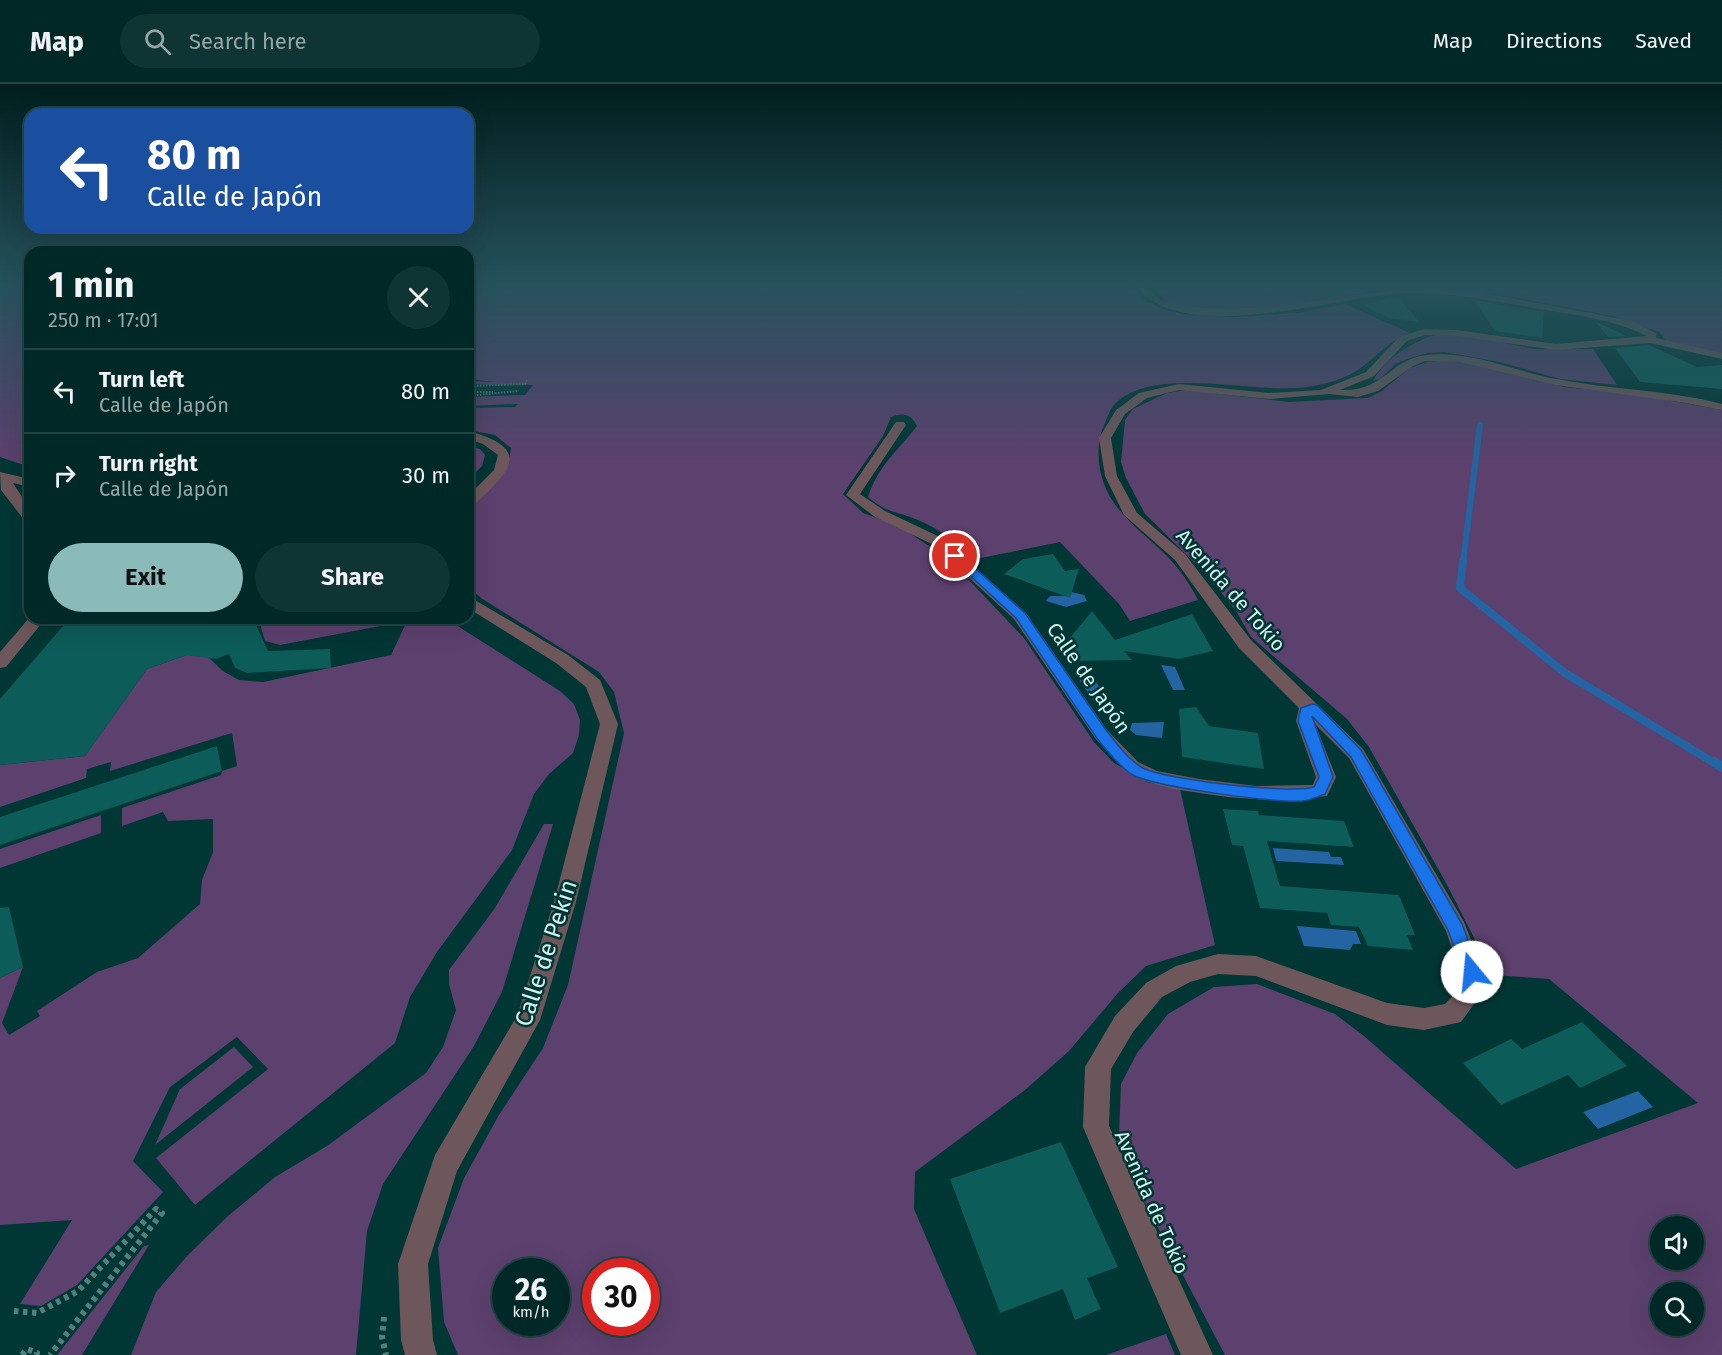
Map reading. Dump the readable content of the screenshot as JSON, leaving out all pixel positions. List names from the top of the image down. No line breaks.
{"streets":{"street":["Avenida de Tokio","Calle de Japón","Calle de Pekin"]},"crossings":[["Avenida de Tokio","Calle de Japón"]],"page":{"header":"Map","search":"Search here","nav":["Map","Directions","Saved"],"turn":["80 m","Calle de Japón"],"heading":["1 min","250 m · 17:01"],"list":[{"name":"Turn left","note":"Calle de Japón","value":"80 m"},{"name":"Turn right","note":"Calle de Japón","value":"30 m"}],"buttons":["Exit","Share"],"speed":"26 km/h","limit":"30"}}
